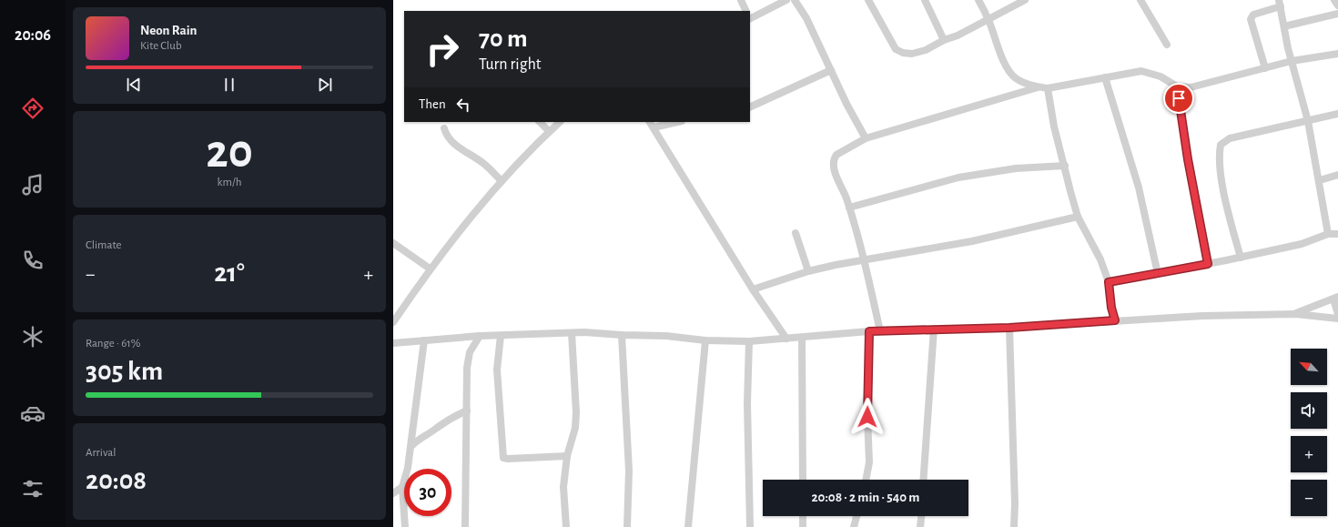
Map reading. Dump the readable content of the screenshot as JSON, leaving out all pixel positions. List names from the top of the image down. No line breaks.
{"north":"top left","page":{"tabs":"20:06","turn":["70 m","Turn right"],"song":["Neon Rain","Kite Club"],"then":"Then","tile":[["20","km/h"],"Climate",["Range · 61%","305 km"],["Arrival","20:08"]],"heat":["−","21°","+"],"map_buttons":["+","−"],"limit":"30","trip":"20:08 · 2 min · 540 m"}}
